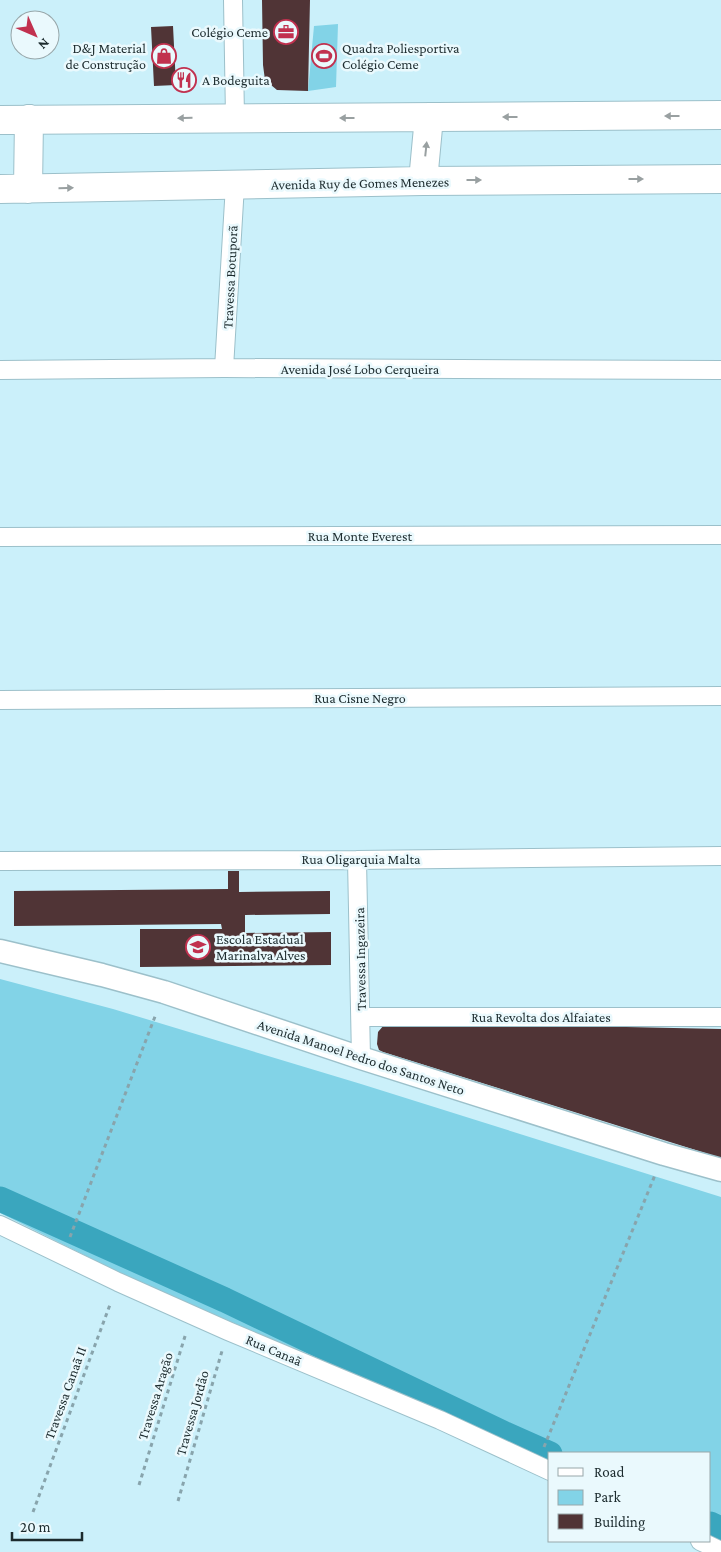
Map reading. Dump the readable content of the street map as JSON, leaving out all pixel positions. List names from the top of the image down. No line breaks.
{"streets":{"main road":["Avenida Ruy de Gomes Menezes"],"street":["Travessa Botuporã","Avenida José Lobo Cerqueira","Rua Monte Everest","Rua Cisne Negro","Rua Oligarquia Malta","Travessa Ingazeira","Rua Revolta dos Alfaiates","Avenida Manoel Pedro dos Santos Neto","Rua Canaã"],"path":["Travessa Canaã II","Travessa Aragão","Travessa Jordão"]},"crossings":[["Avenida Ruy de Gomes Menezes","Travessa Botuporã"],["Travessa Botuporã","Avenida José Lobo Cerqueira"],["Rua Oligarquia Malta","Travessa Ingazeira"],["Travessa Ingazeira","Rua Revolta dos Alfaiates"],["Travessa Ingazeira","Avenida Manoel Pedro dos Santos Neto"],["Rua Canaã","Travessa Canaã II"],["Rua Canaã","Travessa Aragão"],["Rua Canaã","Travessa Jordão"]],"places":{"office":["Colégio Ceme"],"shop":["D&J Material de Construção"],"sports":["Quadra Poliesportiva Colégio Ceme"],"restaurant":["A Bodeguita"],"school or university":["Escola Estadual Marinalva Alves"]},"legend":["Road","Park","Building"],"scale_bar":"20 m","north":"bottom right"}
